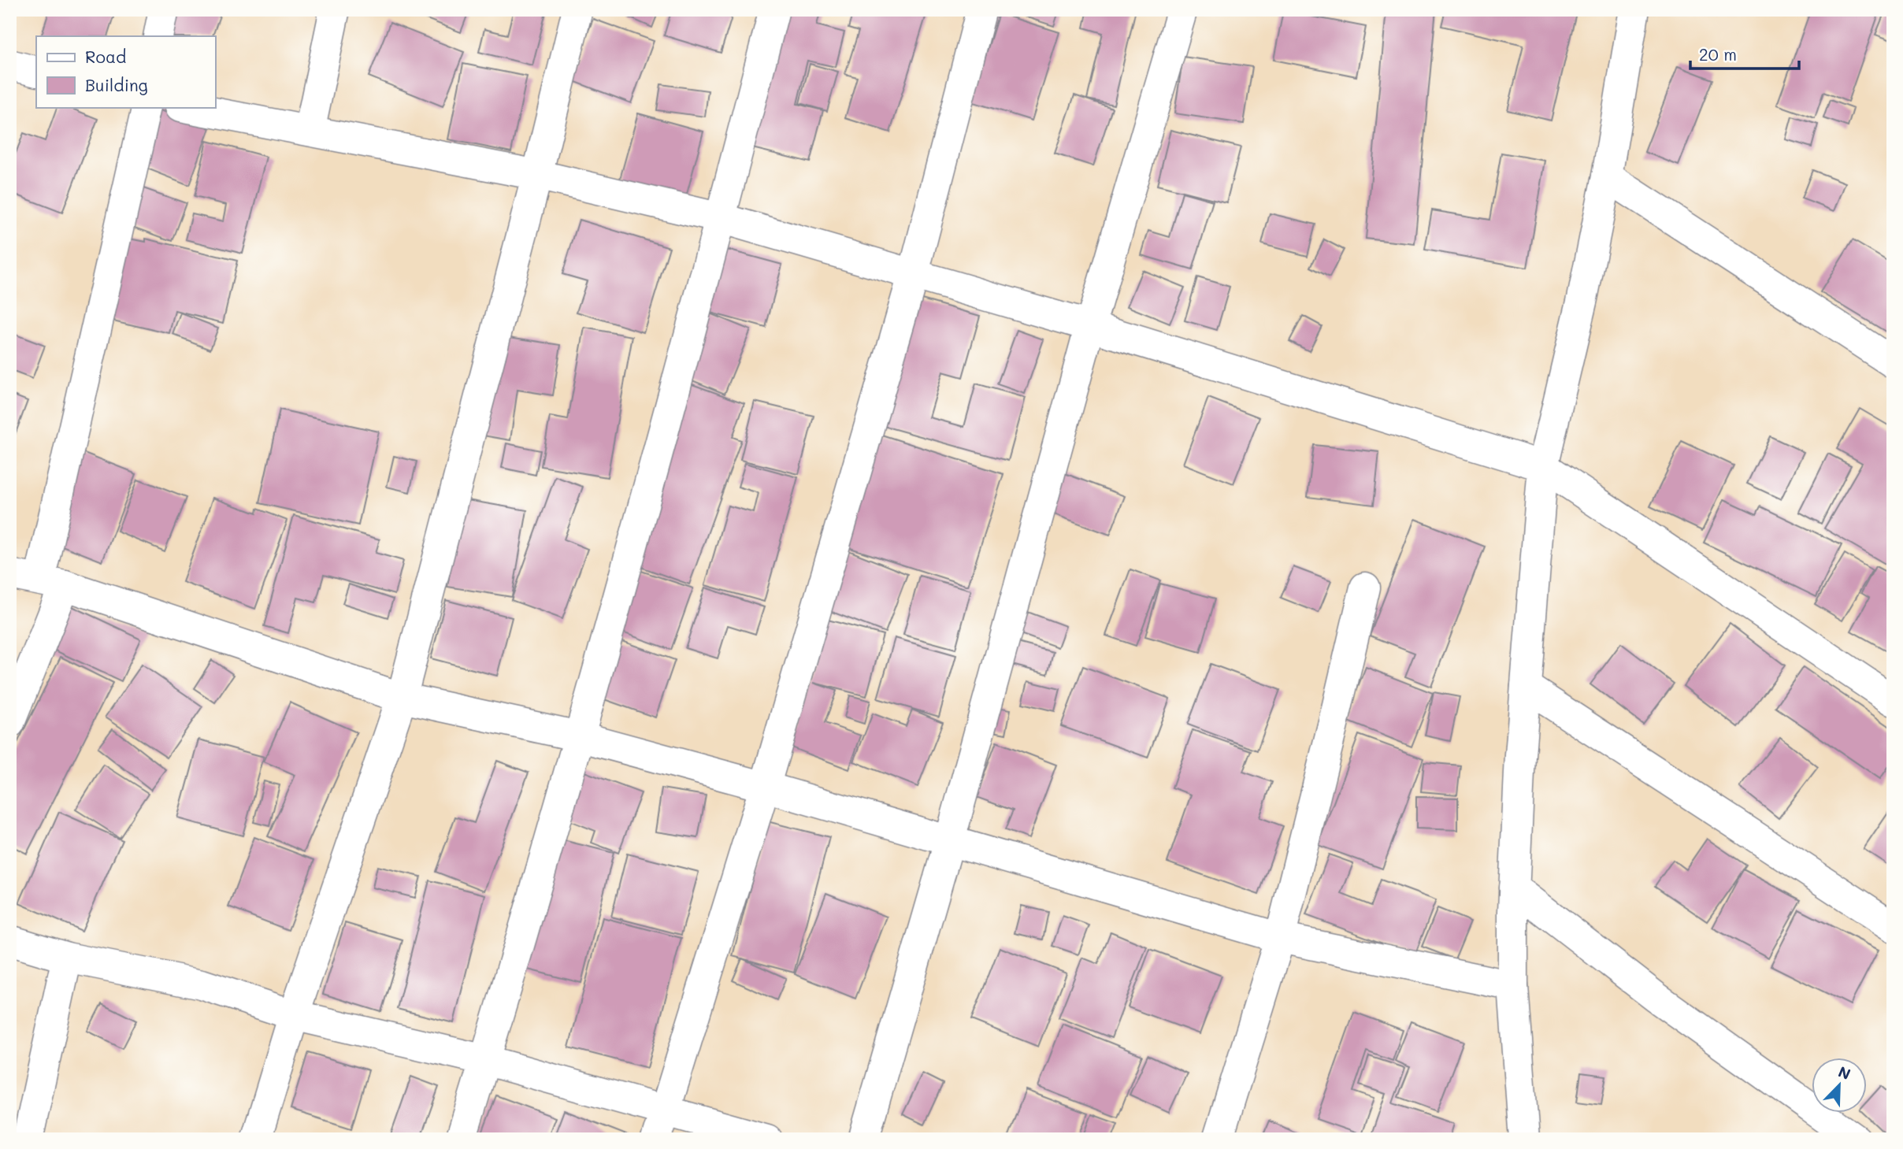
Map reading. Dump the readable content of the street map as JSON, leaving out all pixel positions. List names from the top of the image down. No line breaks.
{"legend":["Road","Building"],"scale_bar":"20 m","north":"top right"}
